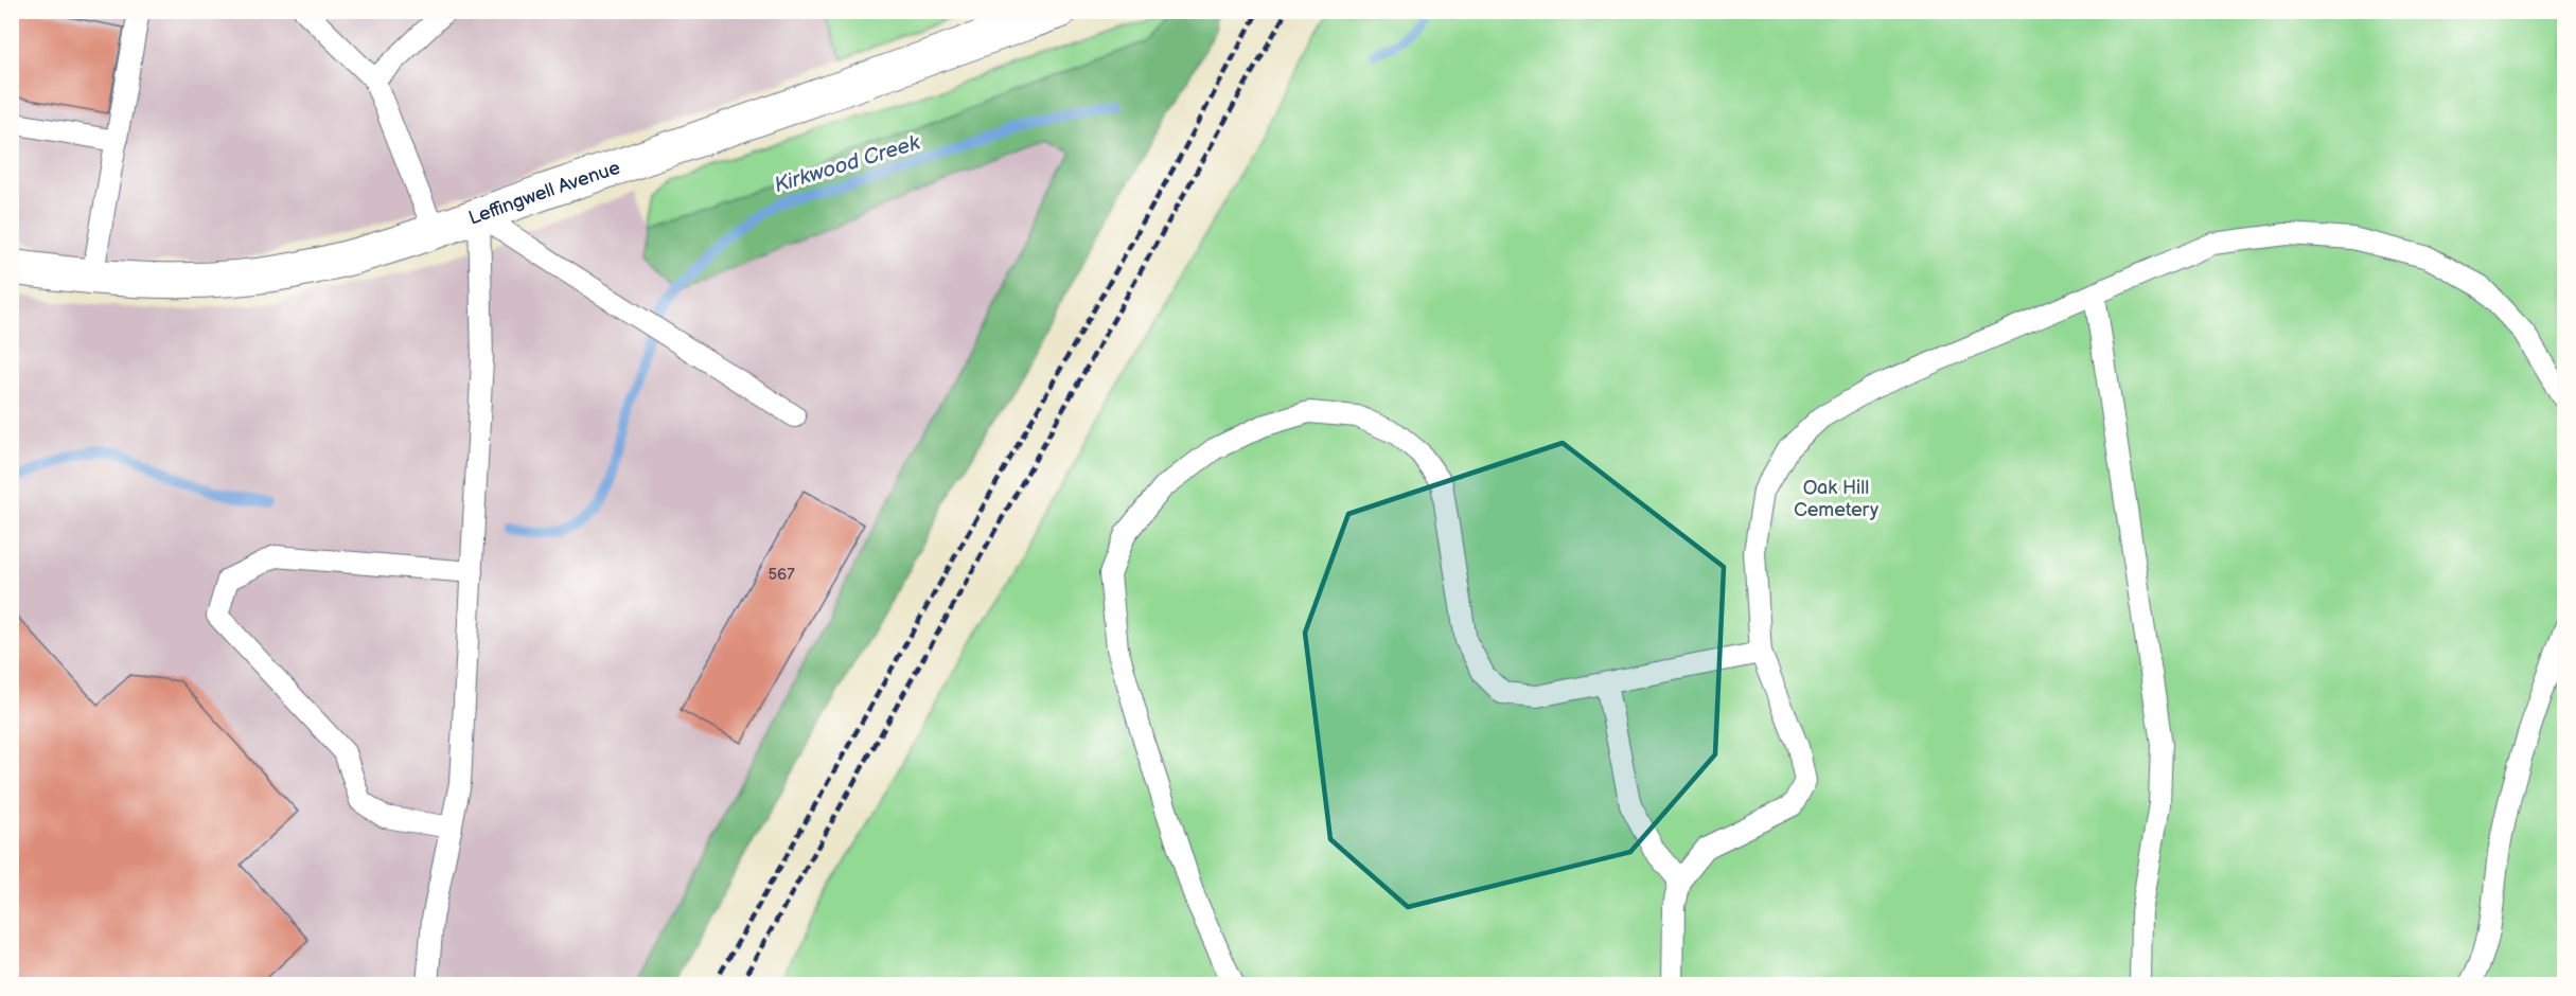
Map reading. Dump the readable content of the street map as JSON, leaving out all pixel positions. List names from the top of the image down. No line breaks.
{"streets":{"street":["Leffingwell Avenue"]},"water":["Kirkwood Creek"],"parks":["Oak Hill Cemetery"],"house_numbers":["567"]}
